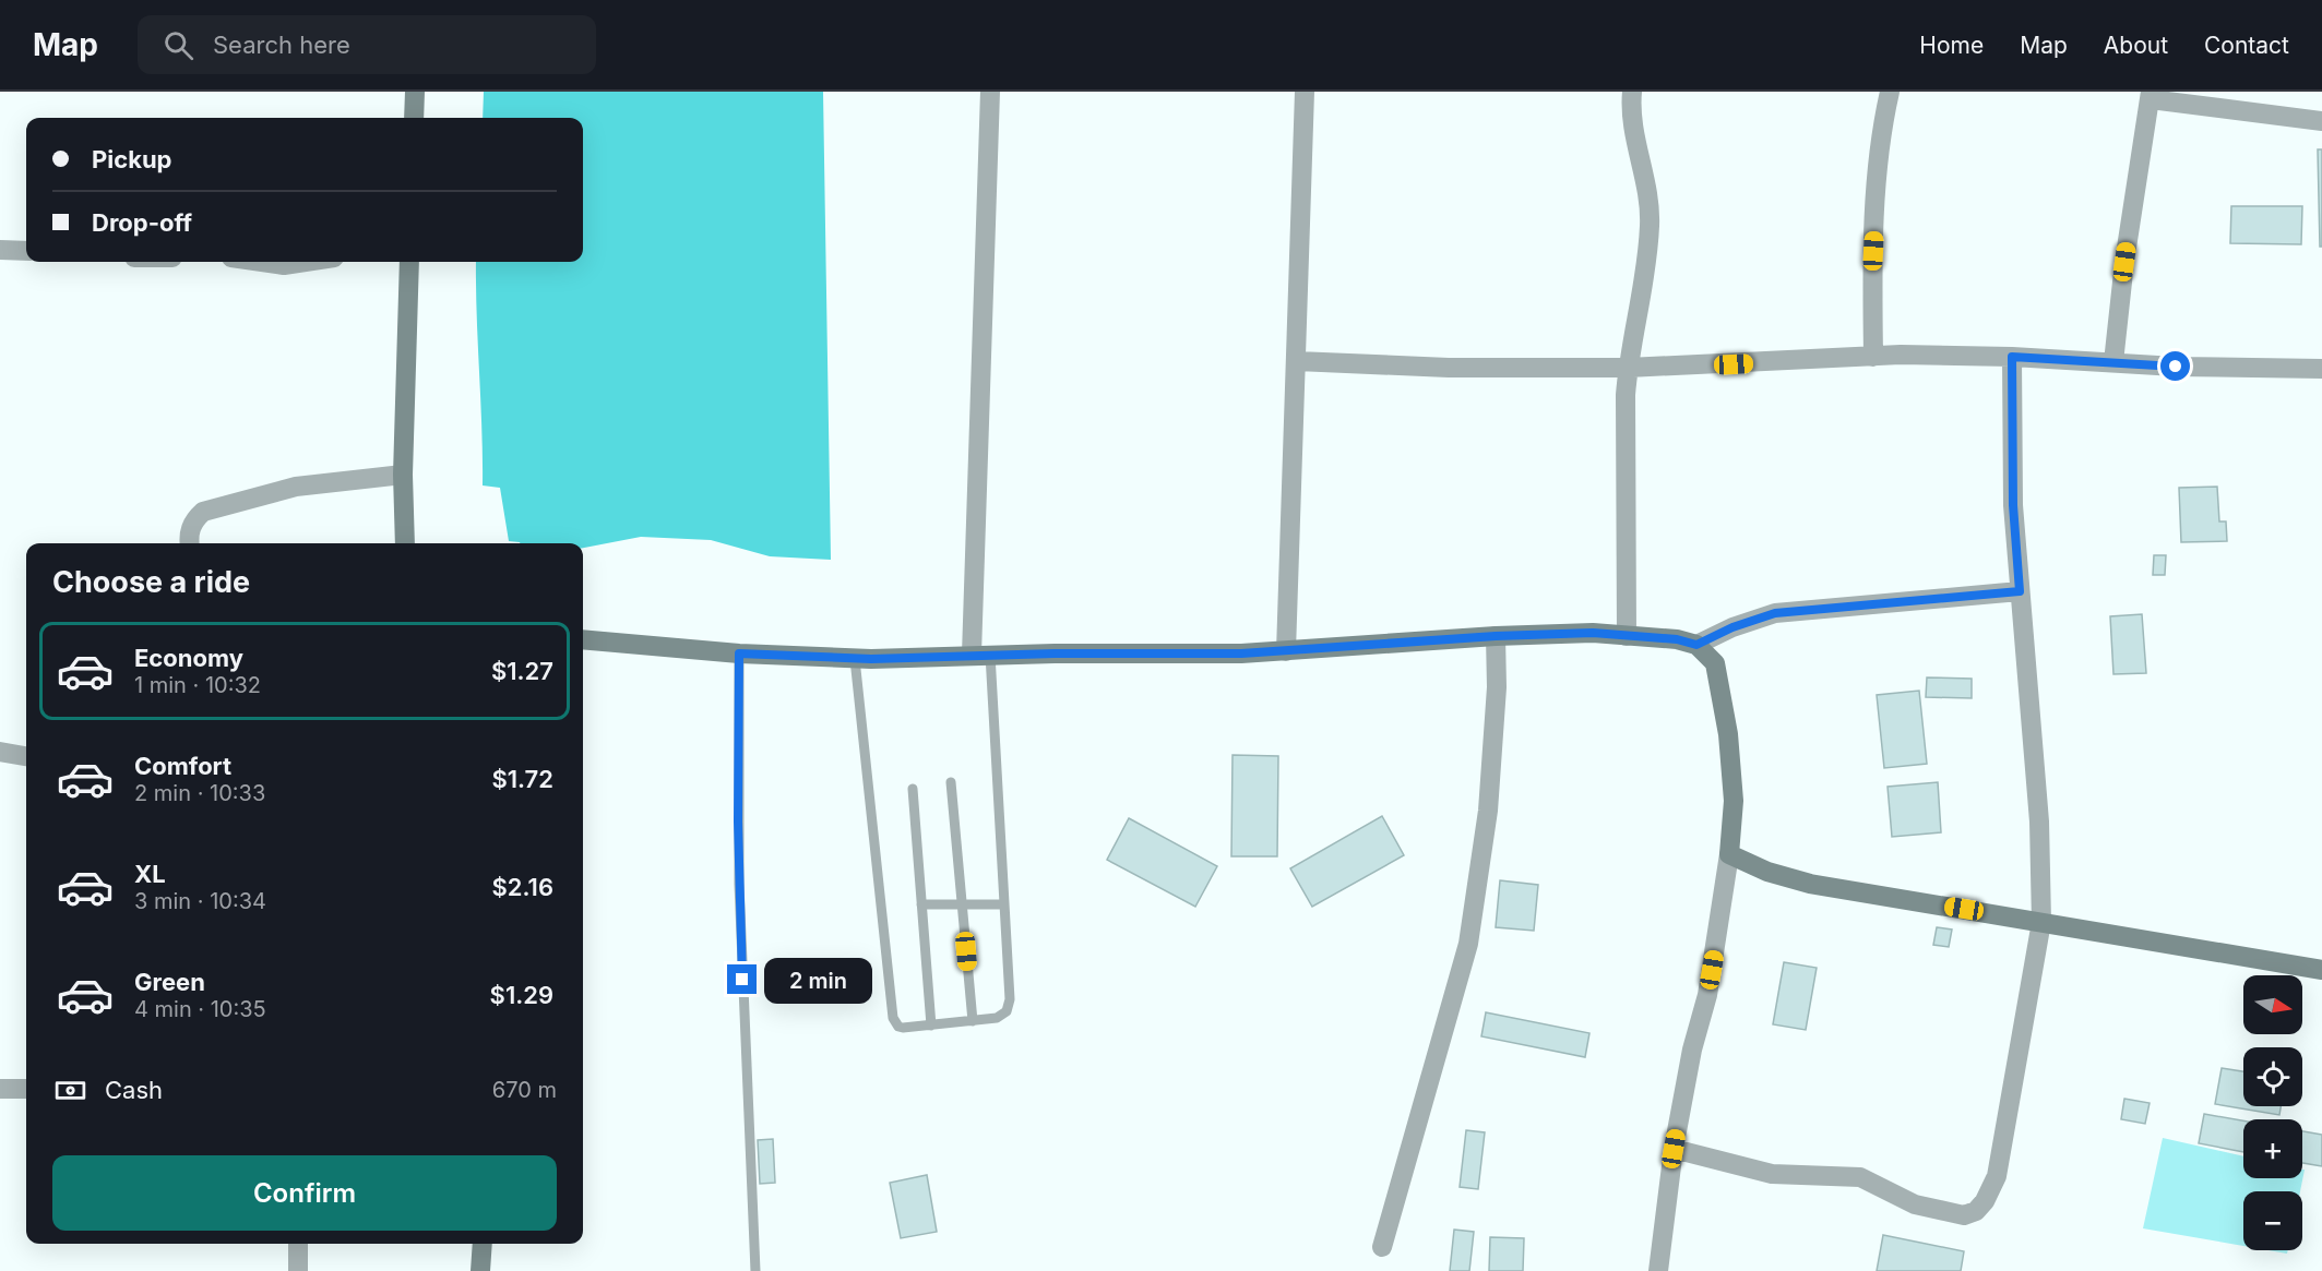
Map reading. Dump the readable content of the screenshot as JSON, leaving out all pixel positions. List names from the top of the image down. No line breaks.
{"north":"right","page":{"header":"Map","search":"Search here","nav":["Home","Map","About","Contact"],"banner":["Pickup","Drop-off"],"heading":"Choose a ride","list":[{"name":"Economy","note":"1 min · 10:32","value":"$1.27"},{"name":"Comfort","note":"2 min · 10:33","value":"$1.72"},{"name":"XL","note":"3 min · 10:34","value":"$2.16"},{"name":"Green","note":"4 min · 10:35","value":"$1.29"}],"bubble":"2 min","map_buttons":["+","−"],"pay":["Cash","670 m"],"buttons":"Confirm"}}
